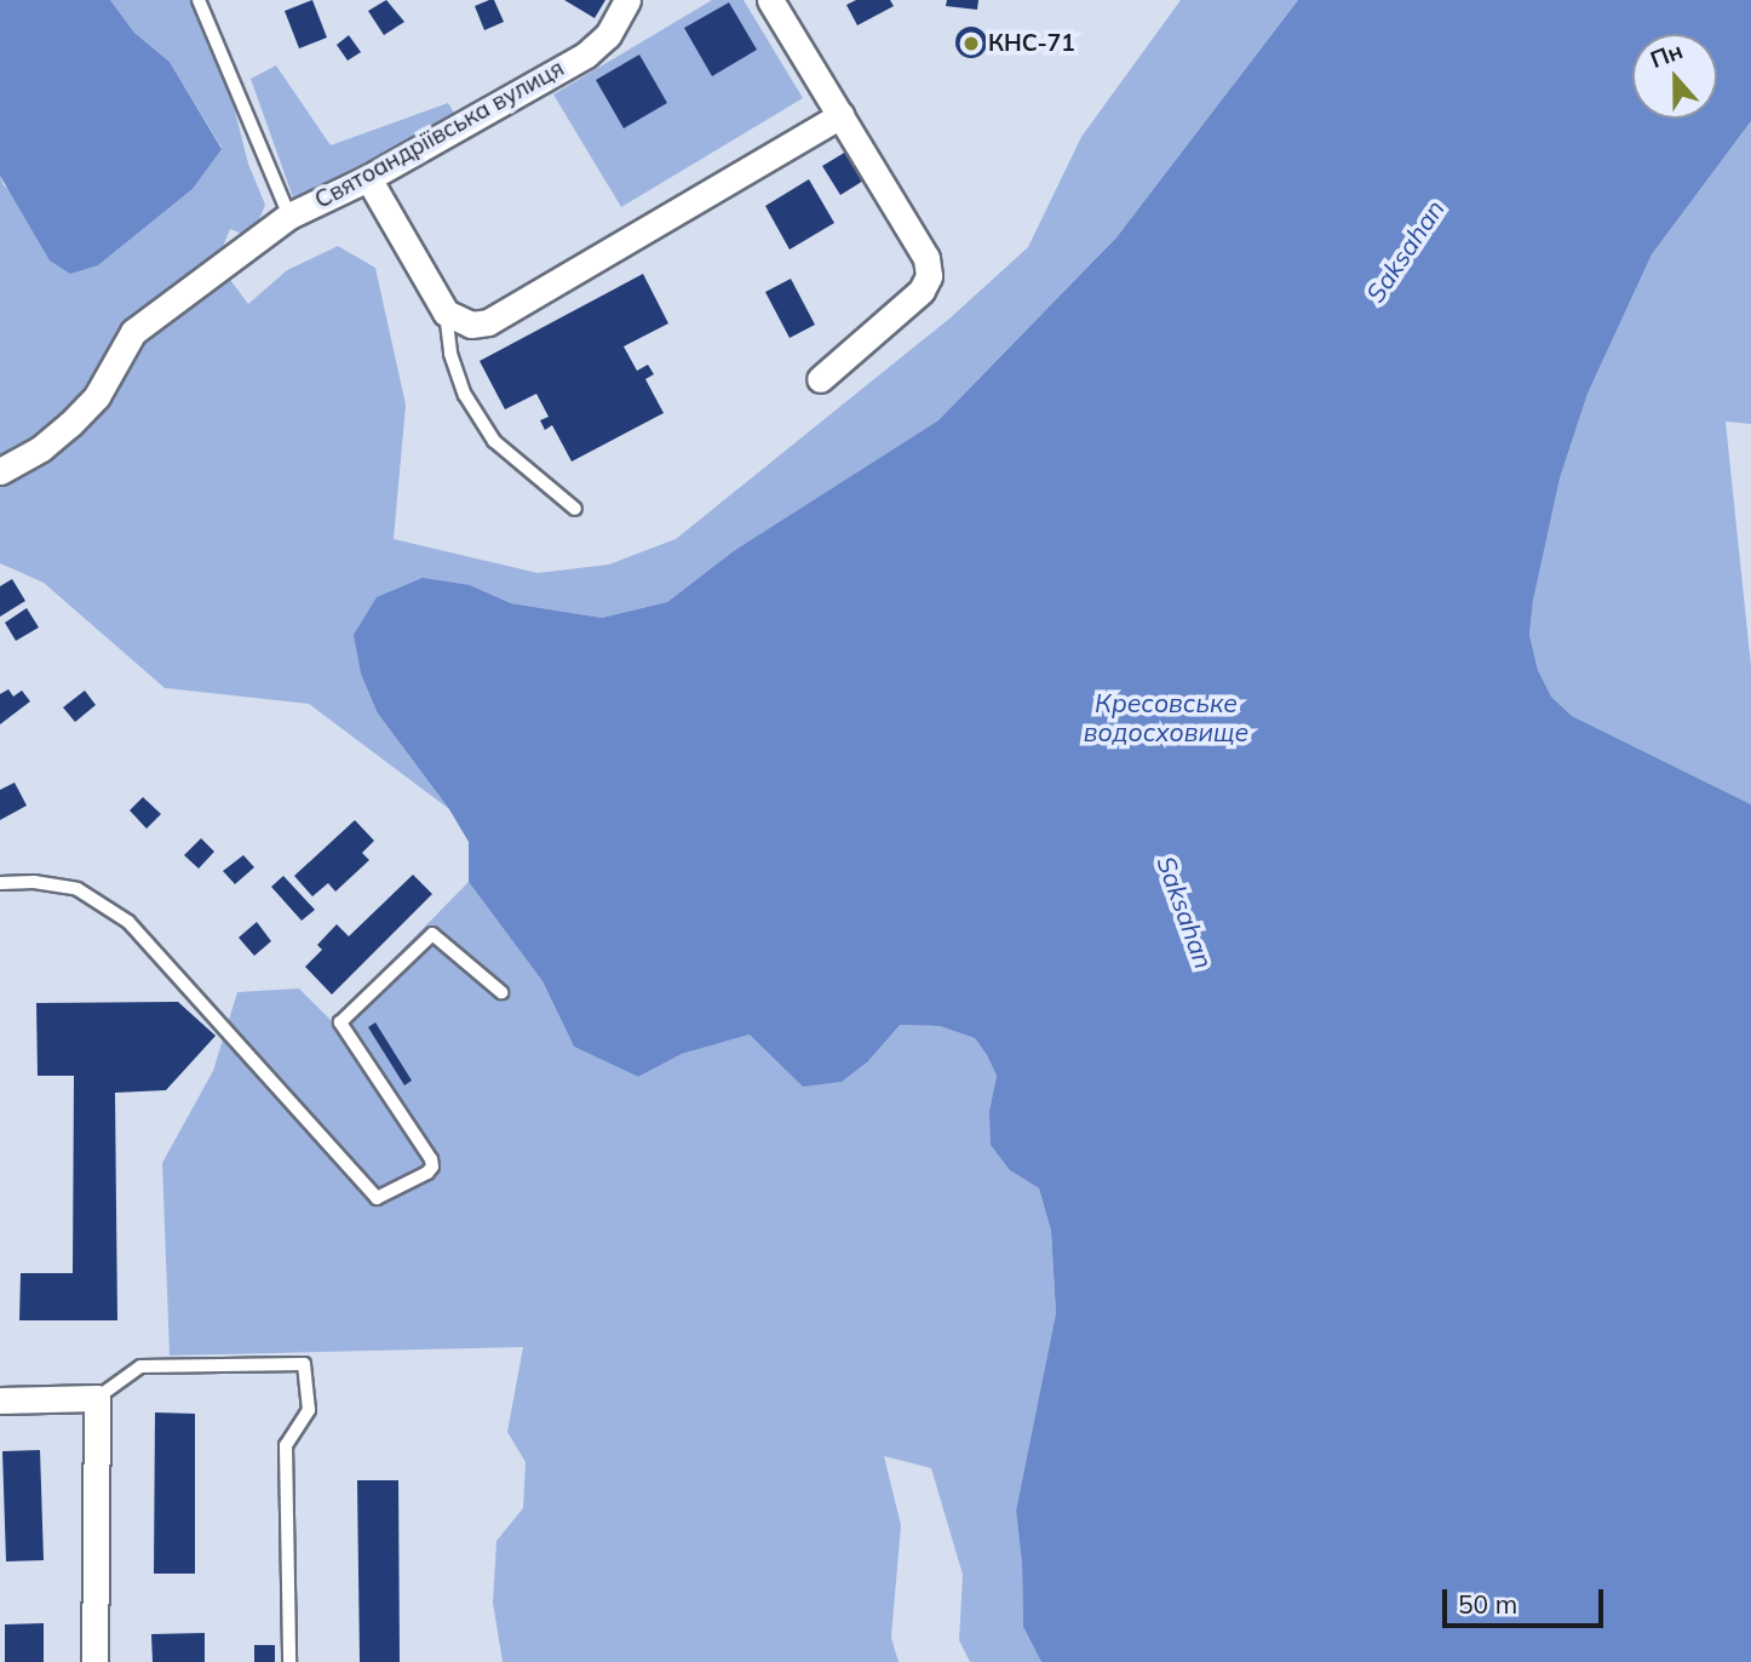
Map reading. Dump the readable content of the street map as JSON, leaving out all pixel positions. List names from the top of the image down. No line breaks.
{"streets":{"street":["Святоандріївська вулиця"]},"water":["Saksahan","Кресовське водосховище"],"places":["КНС-71"],"scale_bar":"50 m","north":"top"}
